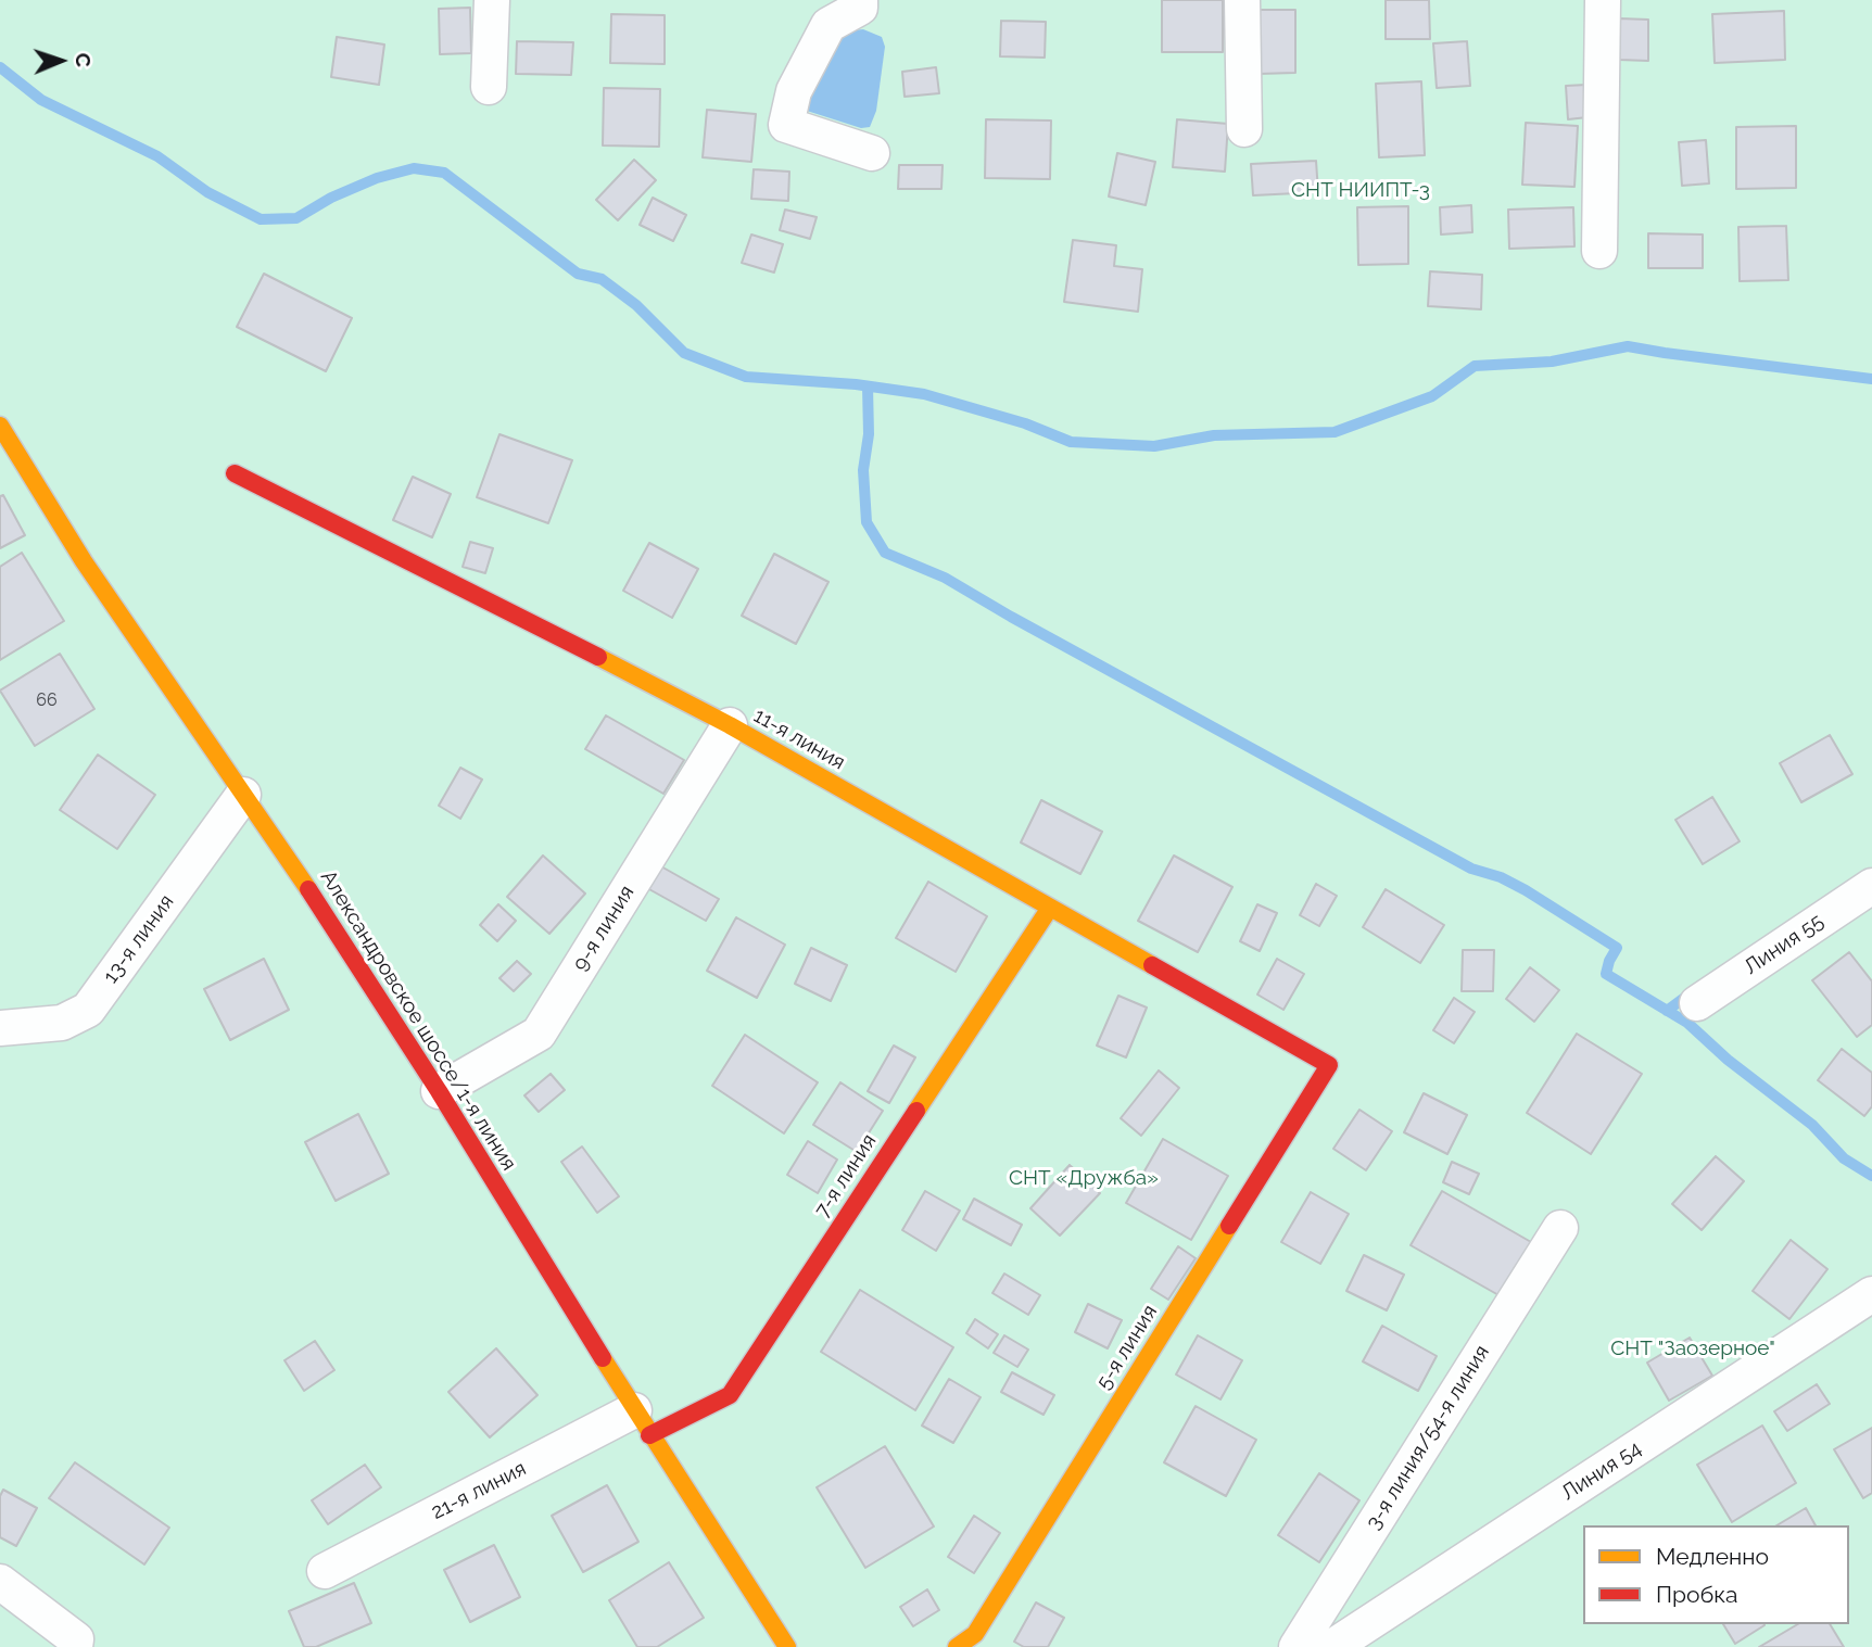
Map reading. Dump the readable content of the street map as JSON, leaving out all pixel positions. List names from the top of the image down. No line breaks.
{"streets":{"street":["11-я линия","9-я линия","13-я линия","Линия 55","Александровское шоссе/1-я линия","7-я линия","5-я линия","3-я линия/54-я линия","Линия 54","21-я линия"]},"crossings":[["11-я линия","9-я линия"],["11-я линия","7-я линия"],["11-я линия","5-я линия"],["9-я линия","Александровское шоссе/1-я линия"],["13-я линия","Александровское шоссе/1-я линия"],["Александровское шоссе/1-я линия","7-я линия"],["Александровское шоссе/1-я линия","21-я линия"],["7-я линия","21-я линия"]],"parks":["СНТ НИИПТ-3","СНТ «Дружба»","СНТ \"Заозерное\""],"house_numbers":["66"],"legend":["Медленно","Пробка"],"north":"right"}
